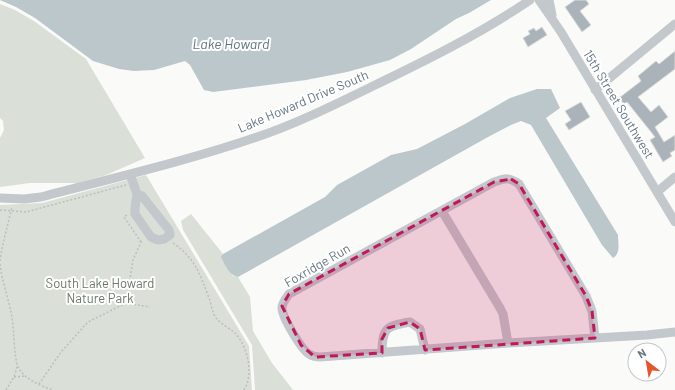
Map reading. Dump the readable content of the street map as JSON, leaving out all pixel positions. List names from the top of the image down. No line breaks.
{"streets":{"street":["Lake Howard Drive South","15th Street Southwest","Foxridge Run"]},"water":["Lake Howard"],"parks":["South Lake Howard Nature Park"],"north":"top left"}
